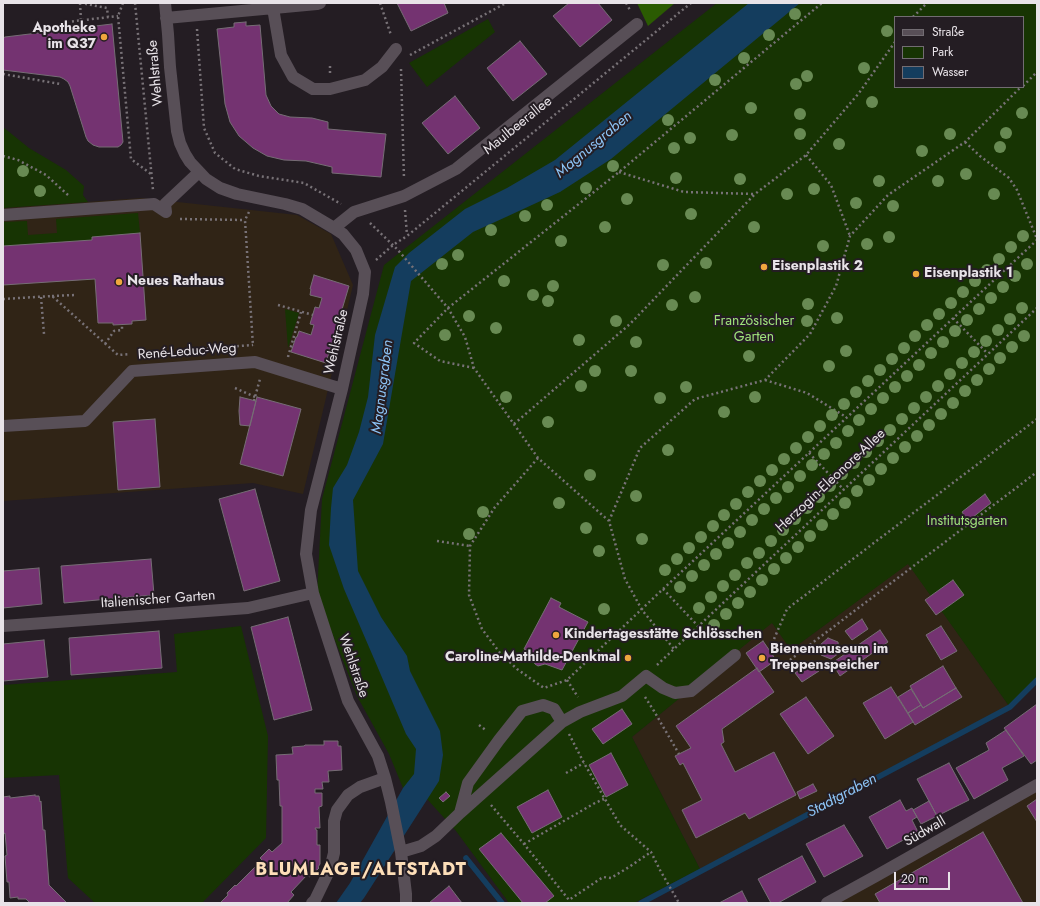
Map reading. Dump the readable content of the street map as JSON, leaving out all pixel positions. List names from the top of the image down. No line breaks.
{"streets":{"street":["Wehlstraße","Maulbeerallee","René-Leduc-Weg","Italienischer Garten","Südwall"],"path":["Herzogin-Eleonore-Allee"]},"crossings":[["Wehlstraße","Maulbeerallee"],["Wehlstraße","René-Leduc-Weg"],["Wehlstraße","Italienischer Garten"]],"districts":["BLUMLAGE/ALTSTADT"],"water":["Magnusgraben","Stadtgraben"],"parks":["Französischer Garten","Institutsgarten"],"places":["Apotheke im Q37","Eisenplastik 2","Eisenplastik 1","Neues Rathaus","Kindertagesstätte Schlösschen","Caroline-Mathilde-Denkmal","Bienenmuseum im Treppenspeicher"],"legend":["Straße","Park","Wasser"],"scale_bar":"20 m"}
